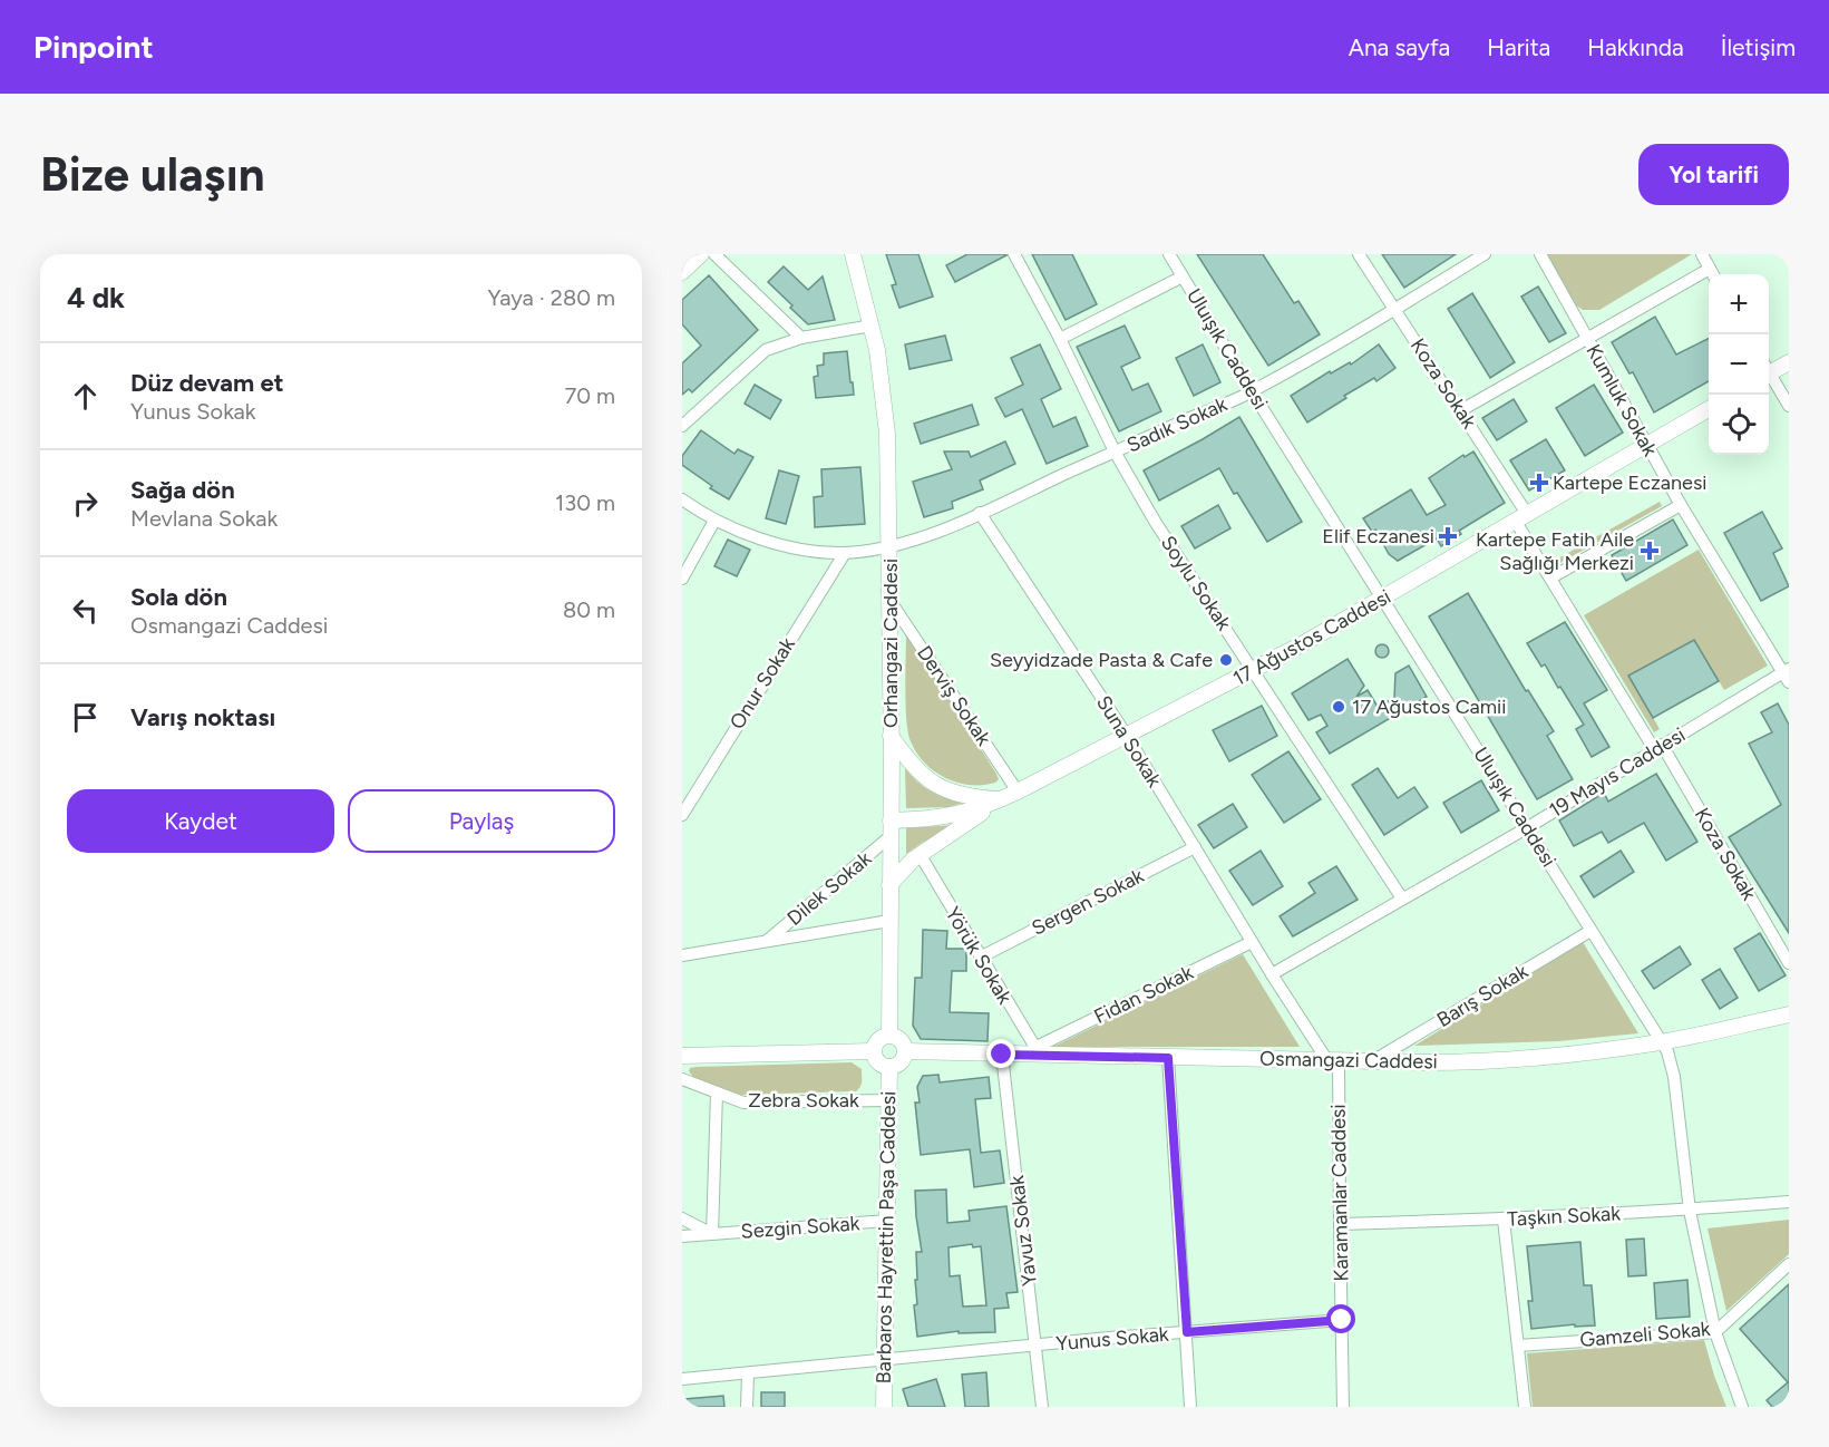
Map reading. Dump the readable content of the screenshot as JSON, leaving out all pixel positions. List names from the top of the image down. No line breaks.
{"streets":{"street":["Uluışık Caddesi","Koza Sokak","Kumluk Sokak","Sadık Sokak","Soylu Sokak","17 Ağustos Caddesi","Orhangazi Caddesi","Onur Sokak","Derviş Sokak","Suna Sokak","19 Mayıs Caddesi","Dilek Sokak","Sergen Sokak","Yörük Sokak","Fidan Sokak","Barış Sokak","Osmangazi Caddesi","Zebra Sokak","Karamanlar Caddesi","Taşkın Sokak","Sezgin Sokak","Yavuz Sokak","Barbaros Hayrettin Paşa Caddesi","Gamzeli Sokak","Yunus Sokak"]},"crossings":[["Uluışık Caddesi","Sadık Sokak"],["Uluışık Caddesi","17 Ağustos Caddesi"],["Uluışık Caddesi","19 Mayıs Caddesi"],["Uluışık Caddesi","Barış Sokak"],["Uluışık Caddesi","Osmangazi Caddesi"],["Uluışık Caddesi","Taşkın Sokak"],["Uluışık Caddesi","Gamzeli Sokak"],["Koza Sokak","Sadık Sokak"],["Koza Sokak","17 Ağustos Caddesi"],["Koza Sokak","19 Mayıs Caddesi"],["Kumluk Sokak","17 Ağustos Caddesi"],["Kumluk Sokak","19 Mayıs Caddesi"],["Sadık Sokak","Soylu Sokak"],["Sadık Sokak","Orhangazi Caddesi"],["Sadık Sokak","Onur Sokak"],["Sadık Sokak","Suna Sokak"],["Soylu Sokak","17 Ağustos Caddesi"],["Soylu Sokak","19 Mayıs Caddesi"],["17 Ağustos Caddesi","Orhangazi Caddesi"],["17 Ağustos Caddesi","Derviş Sokak"],["17 Ağustos Caddesi","Suna Sokak"],["Orhangazi Caddesi","Derviş Sokak"],["Orhangazi Caddesi","Dilek Sokak"],["Orhangazi Caddesi","Osmangazi Caddesi"],["Orhangazi Caddesi","Barbaros Hayrettin Paşa Caddesi"],["Suna Sokak","19 Mayıs Caddesi"],["Suna Sokak","Sergen Sokak"],["Suna Sokak","Fidan Sokak"],["Suna Sokak","Osmangazi Caddesi"],["Suna Sokak","Karamanlar Caddesi"],["Sergen Sokak","Yörük Sokak"],["Yörük Sokak","Fidan Sokak"],["Yörük Sokak","Osmangazi Caddesi"],["Fidan Sokak","Osmangazi Caddesi"],["Barış Sokak","Osmangazi Caddesi"],["Osmangazi Caddesi","Karamanlar Caddesi"],["Osmangazi Caddesi","Yavuz Sokak"],["Osmangazi Caddesi","Barbaros Hayrettin Paşa Caddesi"],["Zebra Sokak","Barbaros Hayrettin Paşa Caddesi"],["Karamanlar Caddesi","Taşkın Sokak"],["Karamanlar Caddesi","Yunus Sokak"],["Sezgin Sokak","Barbaros Hayrettin Paşa Caddesi"],["Yavuz Sokak","Yunus Sokak"],["Barbaros Hayrettin Paşa Caddesi","Yunus Sokak"]],"places":{"health":["Kartepe Eczanesi","Elif Eczanesi","Kartepe Fatih Aile Sağlığı Merkezi"],"other":["Seyyidzade Pasta & Cafe","17 Ağustos Camii"]},"page":{"header":"Pinpoint","nav":["Ana sayfa","Harita","Hakkında","İletişim"],"buttons":["Yol tarifi",["Kaydet","Paylaş"]],"title":"Bize ulaşın","heading":["4 dk","Yaya · 280 m"],"map_buttons":["+","−"],"list":[["Düz devam et","Yunus Sokak","70 m"],["Sağa dön","Mevlana Sokak","130 m"],["Sola dön","Osmangazi Caddesi","80 m"],"Varış noktası"]}}
